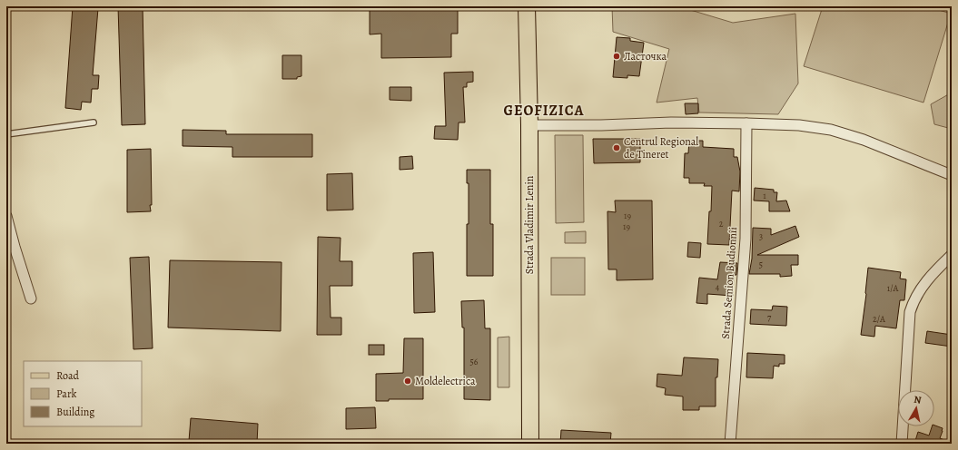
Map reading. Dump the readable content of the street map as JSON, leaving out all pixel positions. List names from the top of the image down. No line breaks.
{"streets":{"main road":["Strada Vladimir Lenin"],"street":["Strada Semion Budionnîi"]},"districts":["GEOFIZICA"],"places":["Ласточка","Centrul Regional de Tineret","Moldelectrica"],"house_numbers":["1","19","2","19","3","5","4","1/A","7","2/A","56"],"legend":["Road","Park","Building"],"north":"top"}
